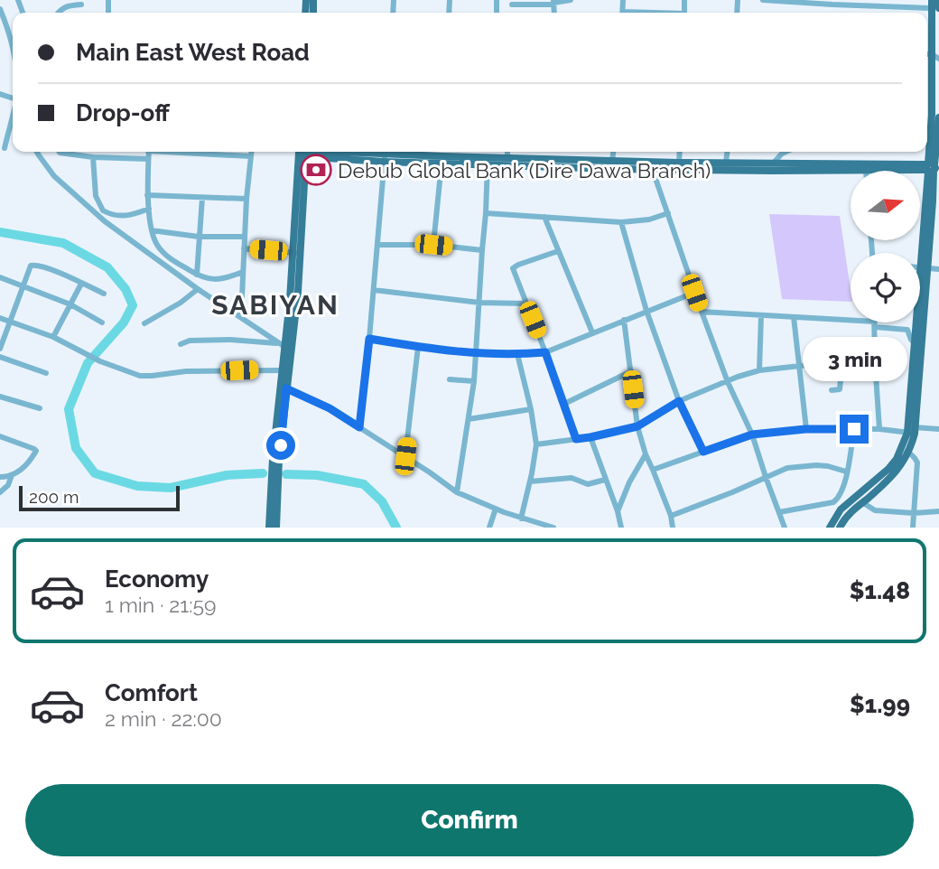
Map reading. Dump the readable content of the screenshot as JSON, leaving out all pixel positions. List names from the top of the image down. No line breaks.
{"districts":["SABIYAN"],"places":{"bank":["Debub Global Bank (Dire Dawa Branch)"]},"scale_bar":"200 m","north":"right","page":{"banner":["Main East West Road","Drop-off"],"bubble":"3 min","scale":"200 m","list":[{"name":"Economy","note":"1 min · 21:59","value":"$1.48"},{"name":"Comfort","note":"2 min · 22:00","value":"$1.99"}],"buttons":"Confirm"}}
